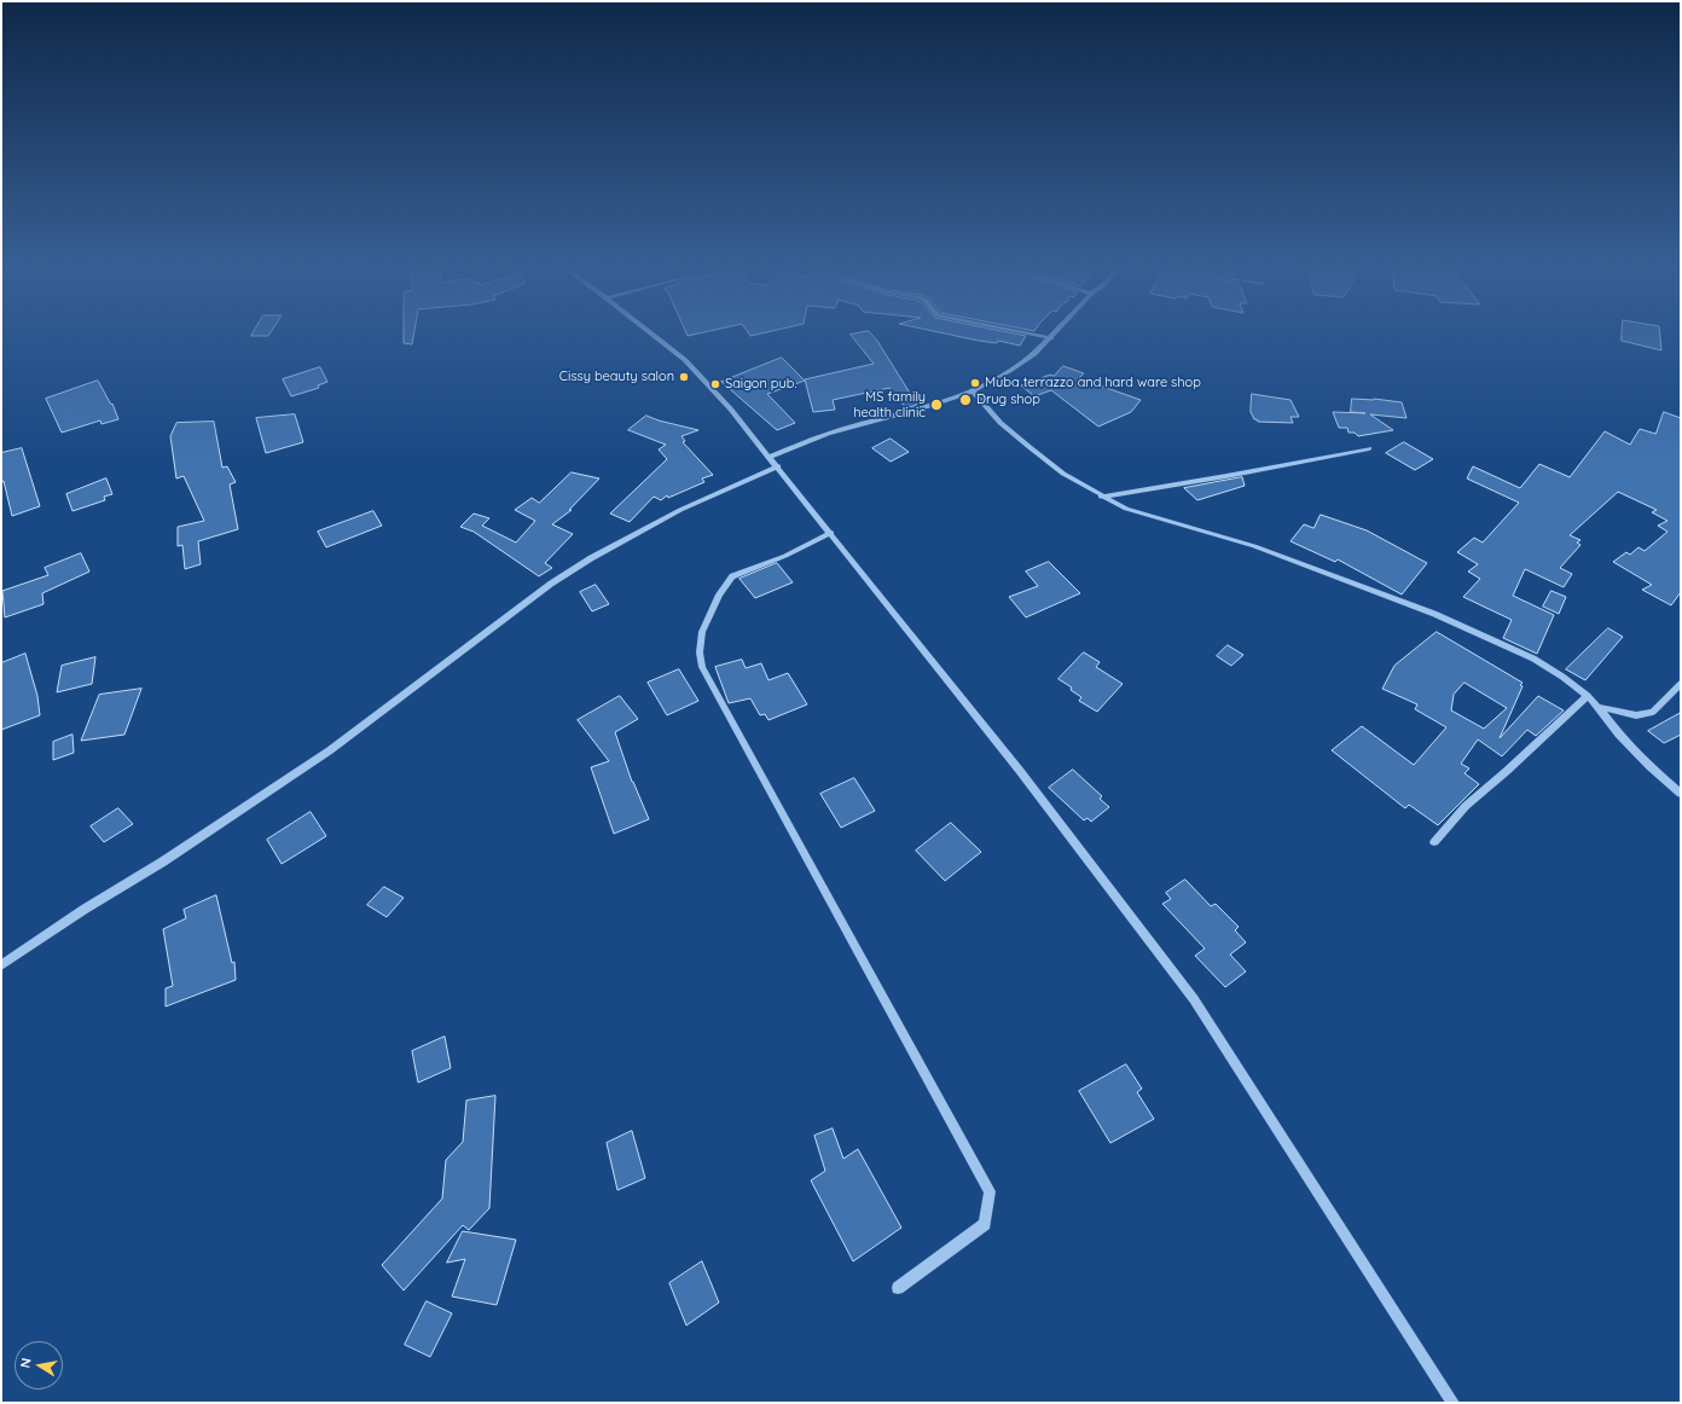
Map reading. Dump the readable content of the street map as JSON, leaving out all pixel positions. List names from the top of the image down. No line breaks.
{"places":["Cissy beauty salon","Muba terrazzo and hard ware shop","Saigon pub.","Drug shop","MS family health clinic"],"north":"left"}
